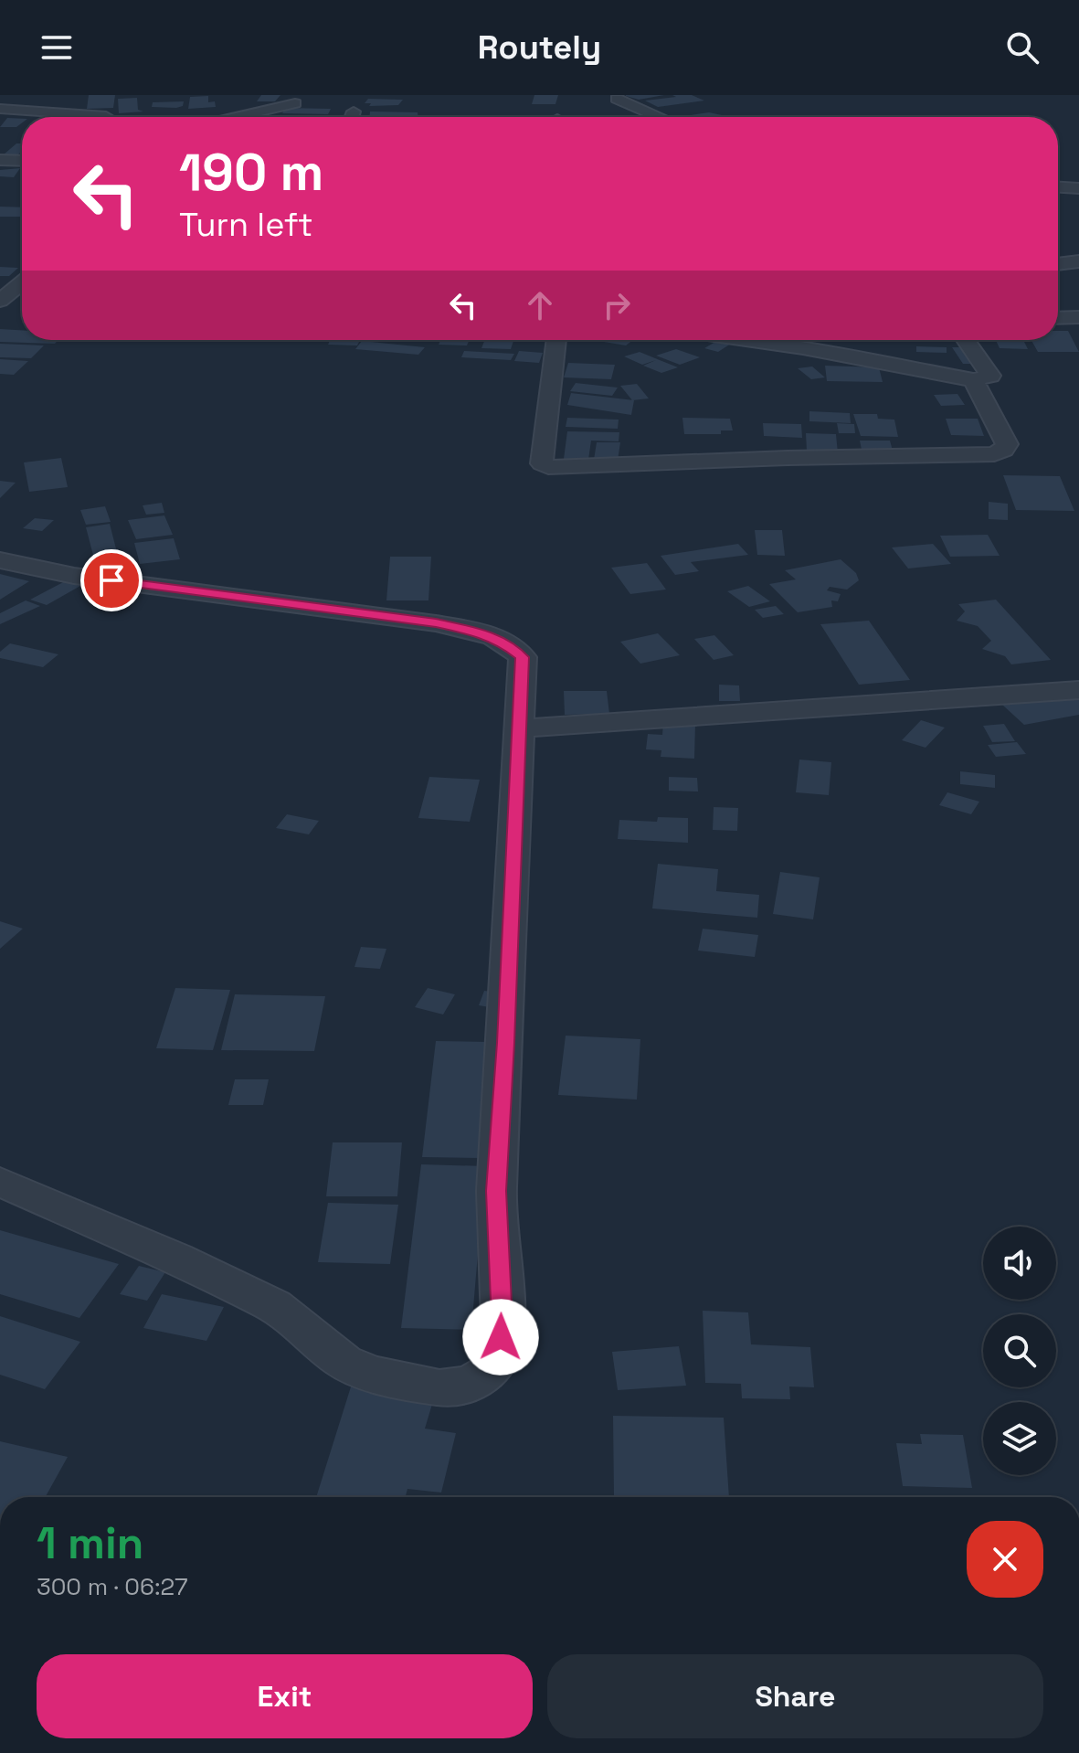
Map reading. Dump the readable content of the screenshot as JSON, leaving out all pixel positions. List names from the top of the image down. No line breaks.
{"page":{"header":"Routely","turn":["190 m","Turn left"],"heading":["1 min","300 m · 06:27"],"buttons":["Exit","Share"]}}
